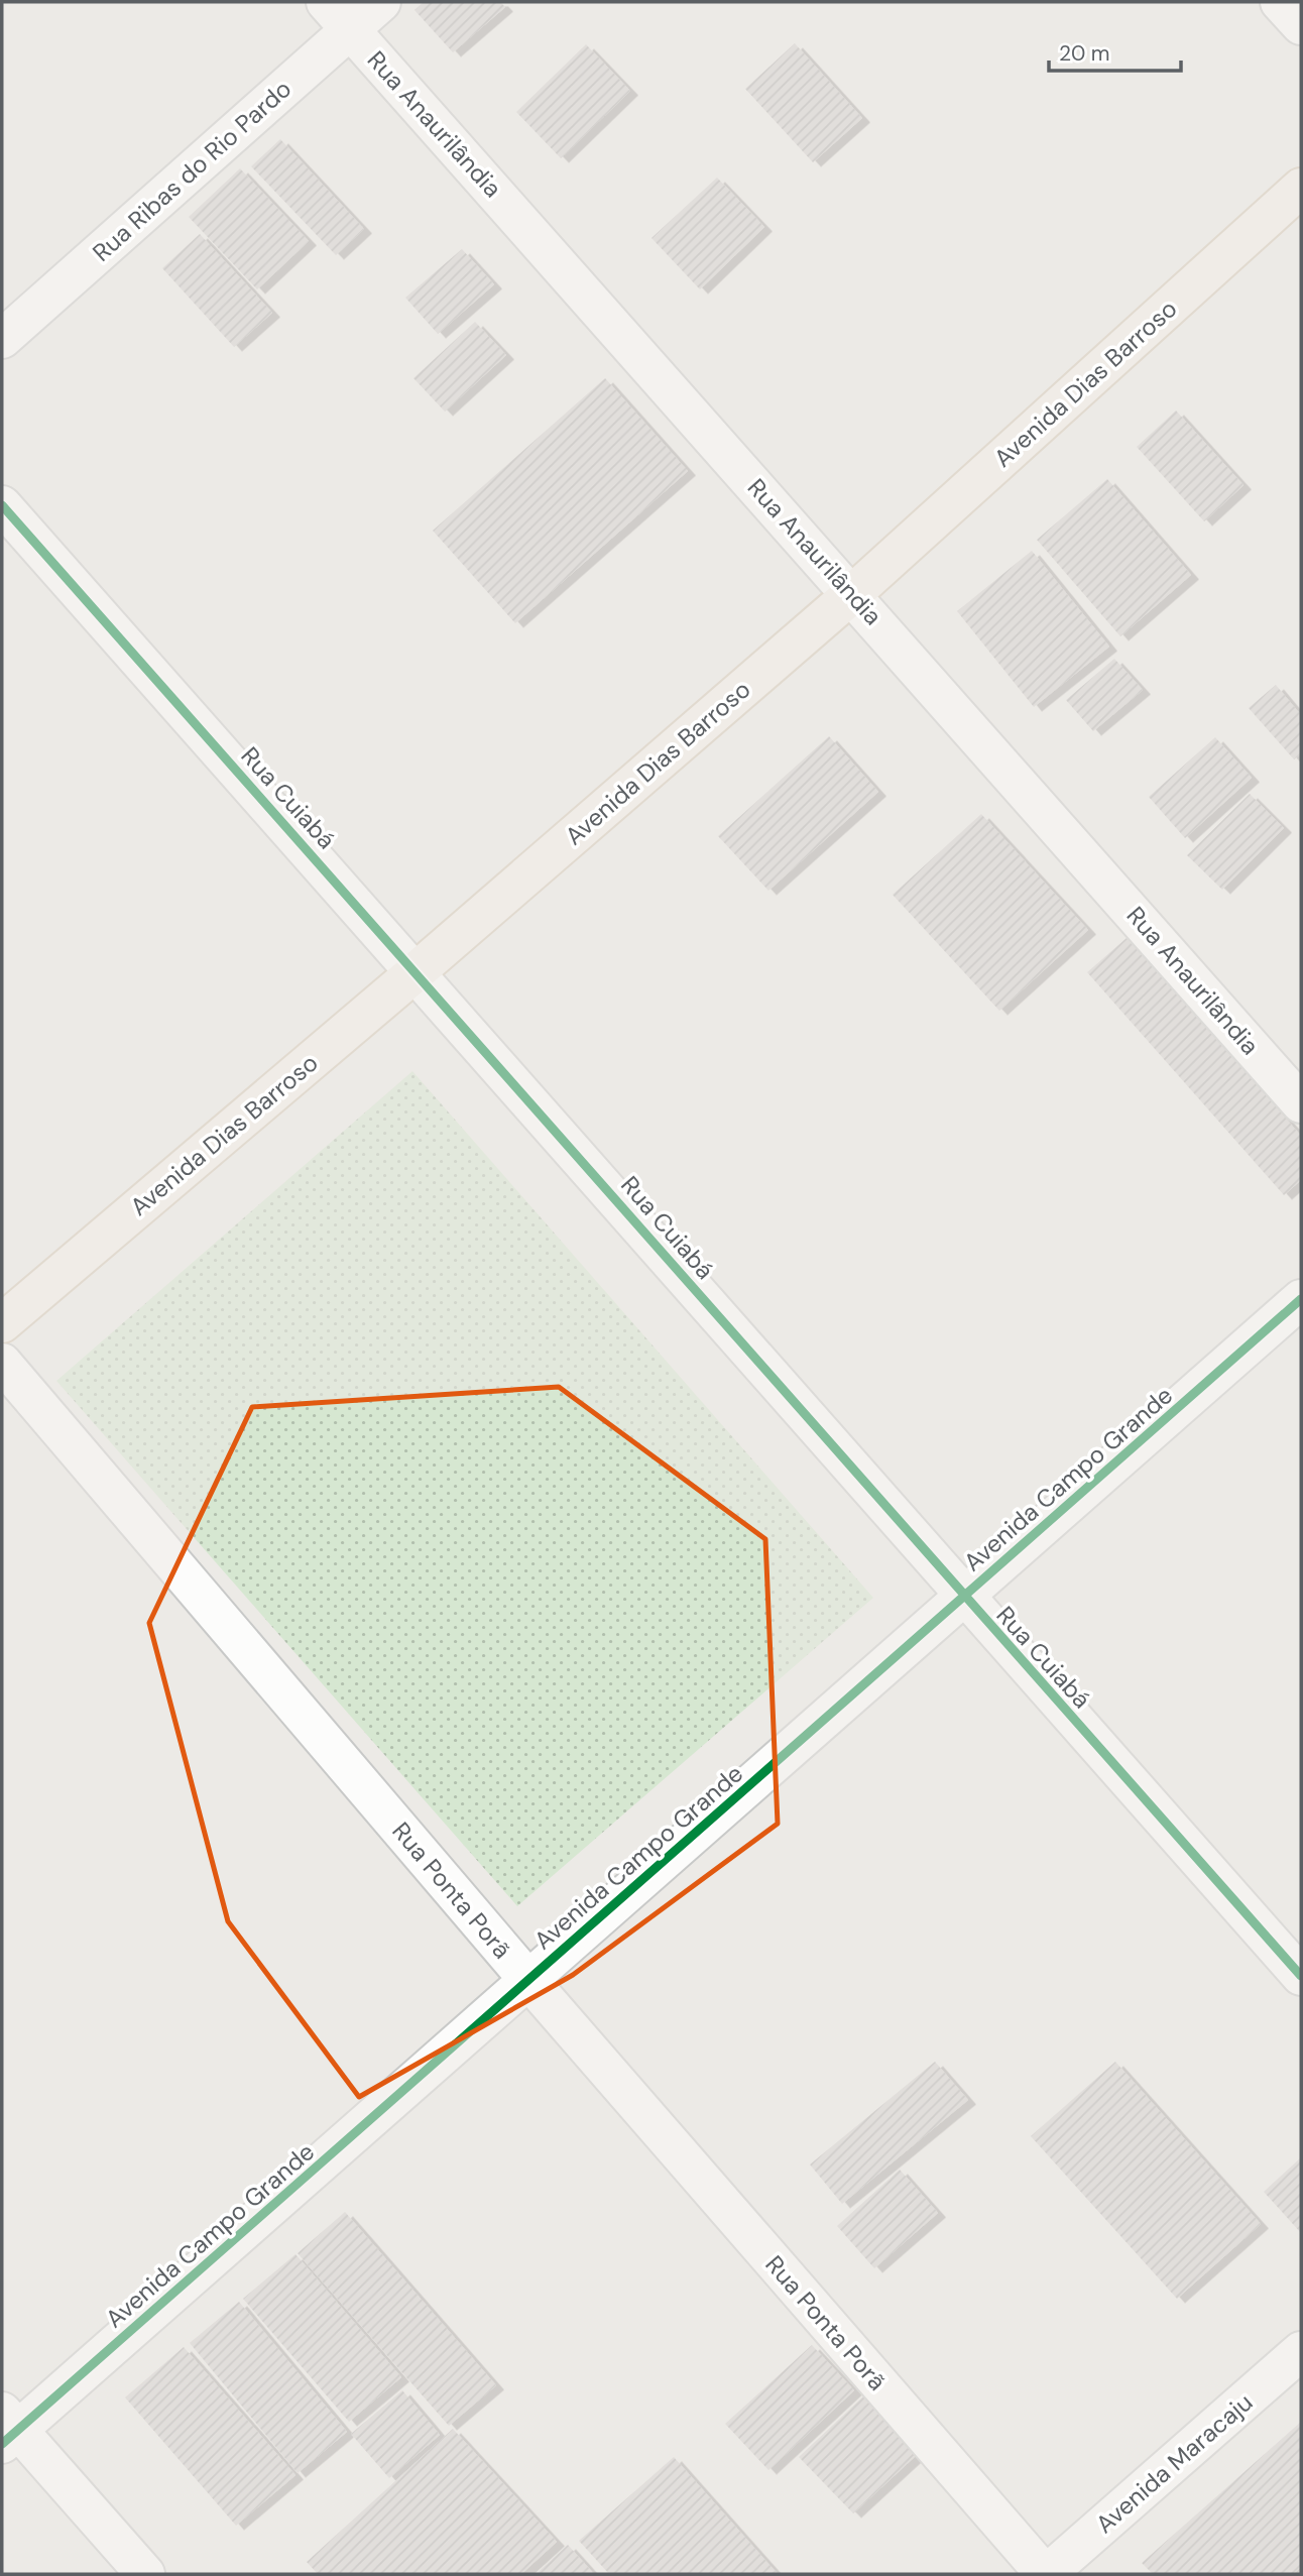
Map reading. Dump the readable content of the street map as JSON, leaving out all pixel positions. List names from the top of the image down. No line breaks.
{"streets":{"main road":["Avenida Dias Barroso"],"street":["Rua Anaurilândia","Rua Ribas do Rio Pardo","Rua Cuiabá","Avenida Campo Grande","Rua Ponta Porã","Avenida Maracaju"]},"crossings":[["Rua Anaurilândia","Rua Ribas do Rio Pardo"],["Rua Anaurilândia","Avenida Dias Barroso"],["Avenida Dias Barroso","Rua Cuiabá"],["Rua Cuiabá","Avenida Campo Grande"],["Avenida Campo Grande","Rua Ponta Porã"],["Rua Ponta Porã","Avenida Maracaju"]],"scale_bar":"20 m"}
